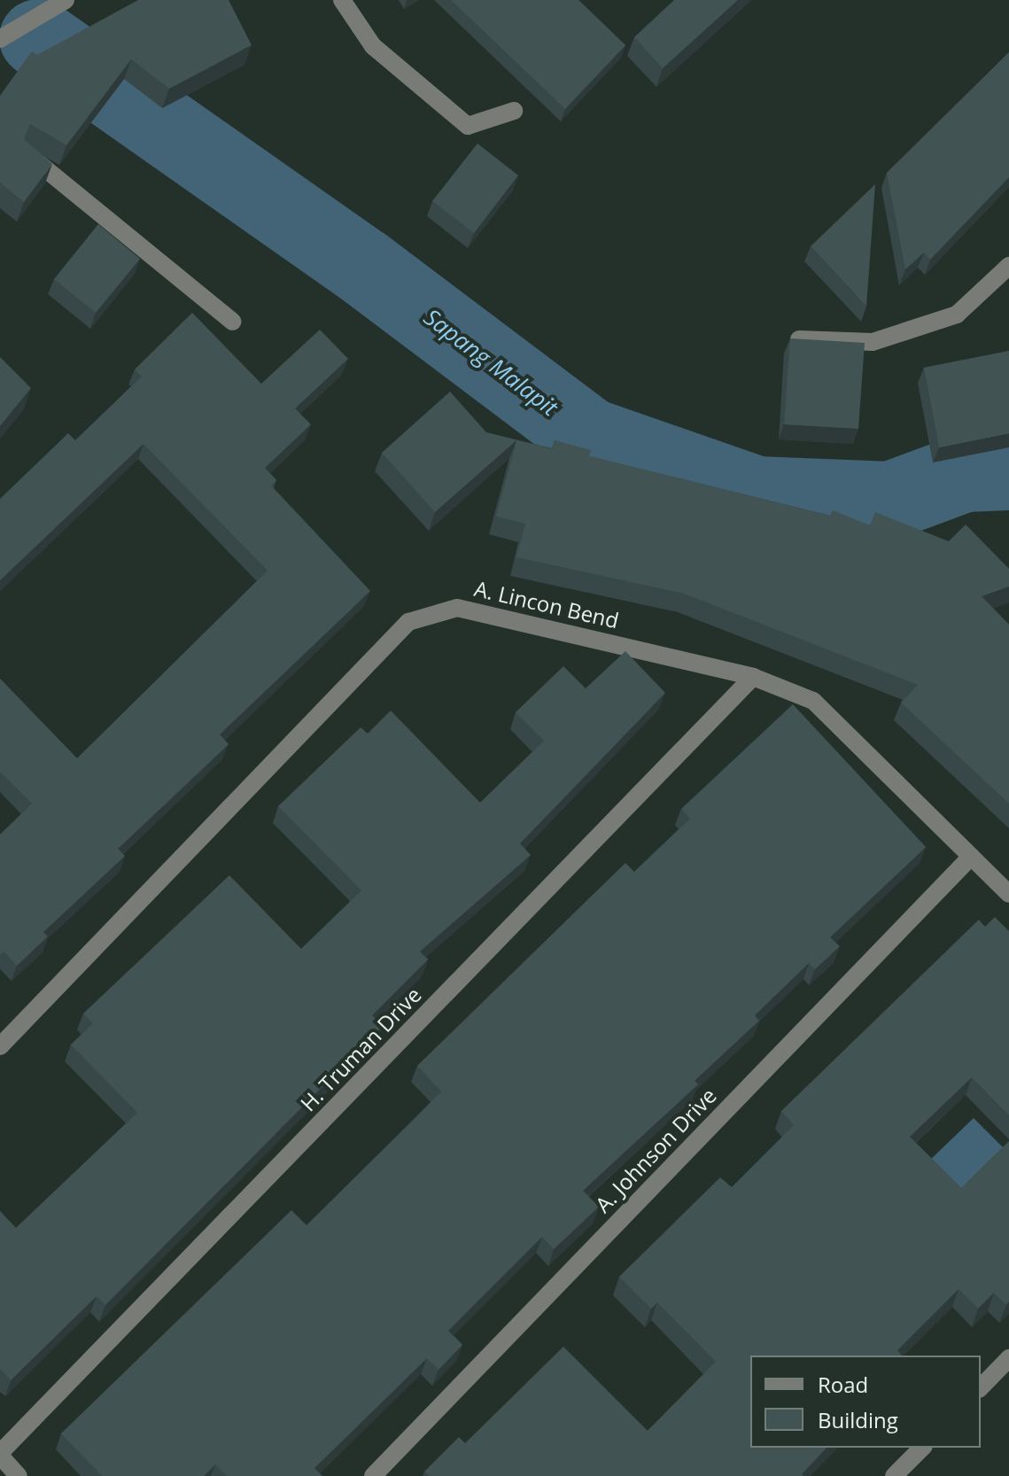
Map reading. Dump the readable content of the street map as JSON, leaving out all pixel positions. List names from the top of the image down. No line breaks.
{"streets":{"street":["A. Lincon Bend","H. Truman Drive","A. Johnson Drive"]},"crossings":[["A. Lincon Bend","H. Truman Drive"],["A. Lincon Bend","A. Johnson Drive"]],"water":["Sapang Malapit"],"legend":["Road","Building"]}
